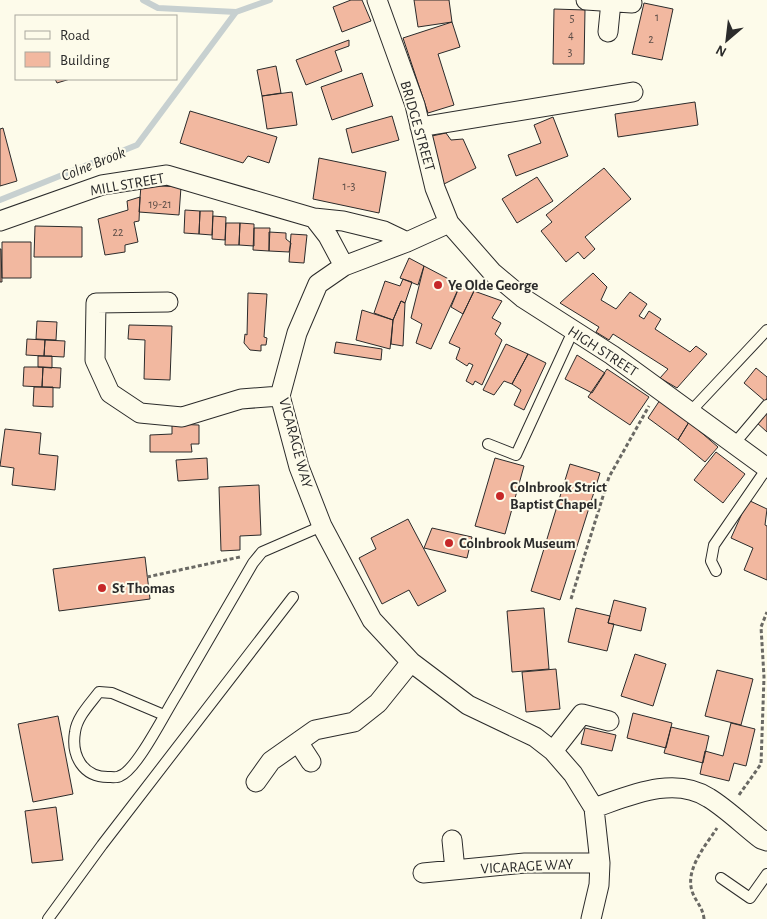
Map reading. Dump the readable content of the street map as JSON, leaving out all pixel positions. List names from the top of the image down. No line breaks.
{"streets":{"street":["BRIDGE STREET","MILL STREET","HIGH STREET","VICARAGE WAY"]},"crossings":[["BRIDGE STREET","HIGH STREET"],["BRIDGE STREET","VICARAGE WAY"],["MILL STREET","VICARAGE WAY"],["HIGH STREET","VICARAGE WAY"]],"water":["Colne Brook"],"places":["Ye Olde George","Colnbrook Strict Baptist Chapel","Colnbrook Museum","St Thomas"],"house_numbers":["1","5","4","2","3","1-3","19-21","22"],"legend":["Road","Building"],"north":"bottom left"}
